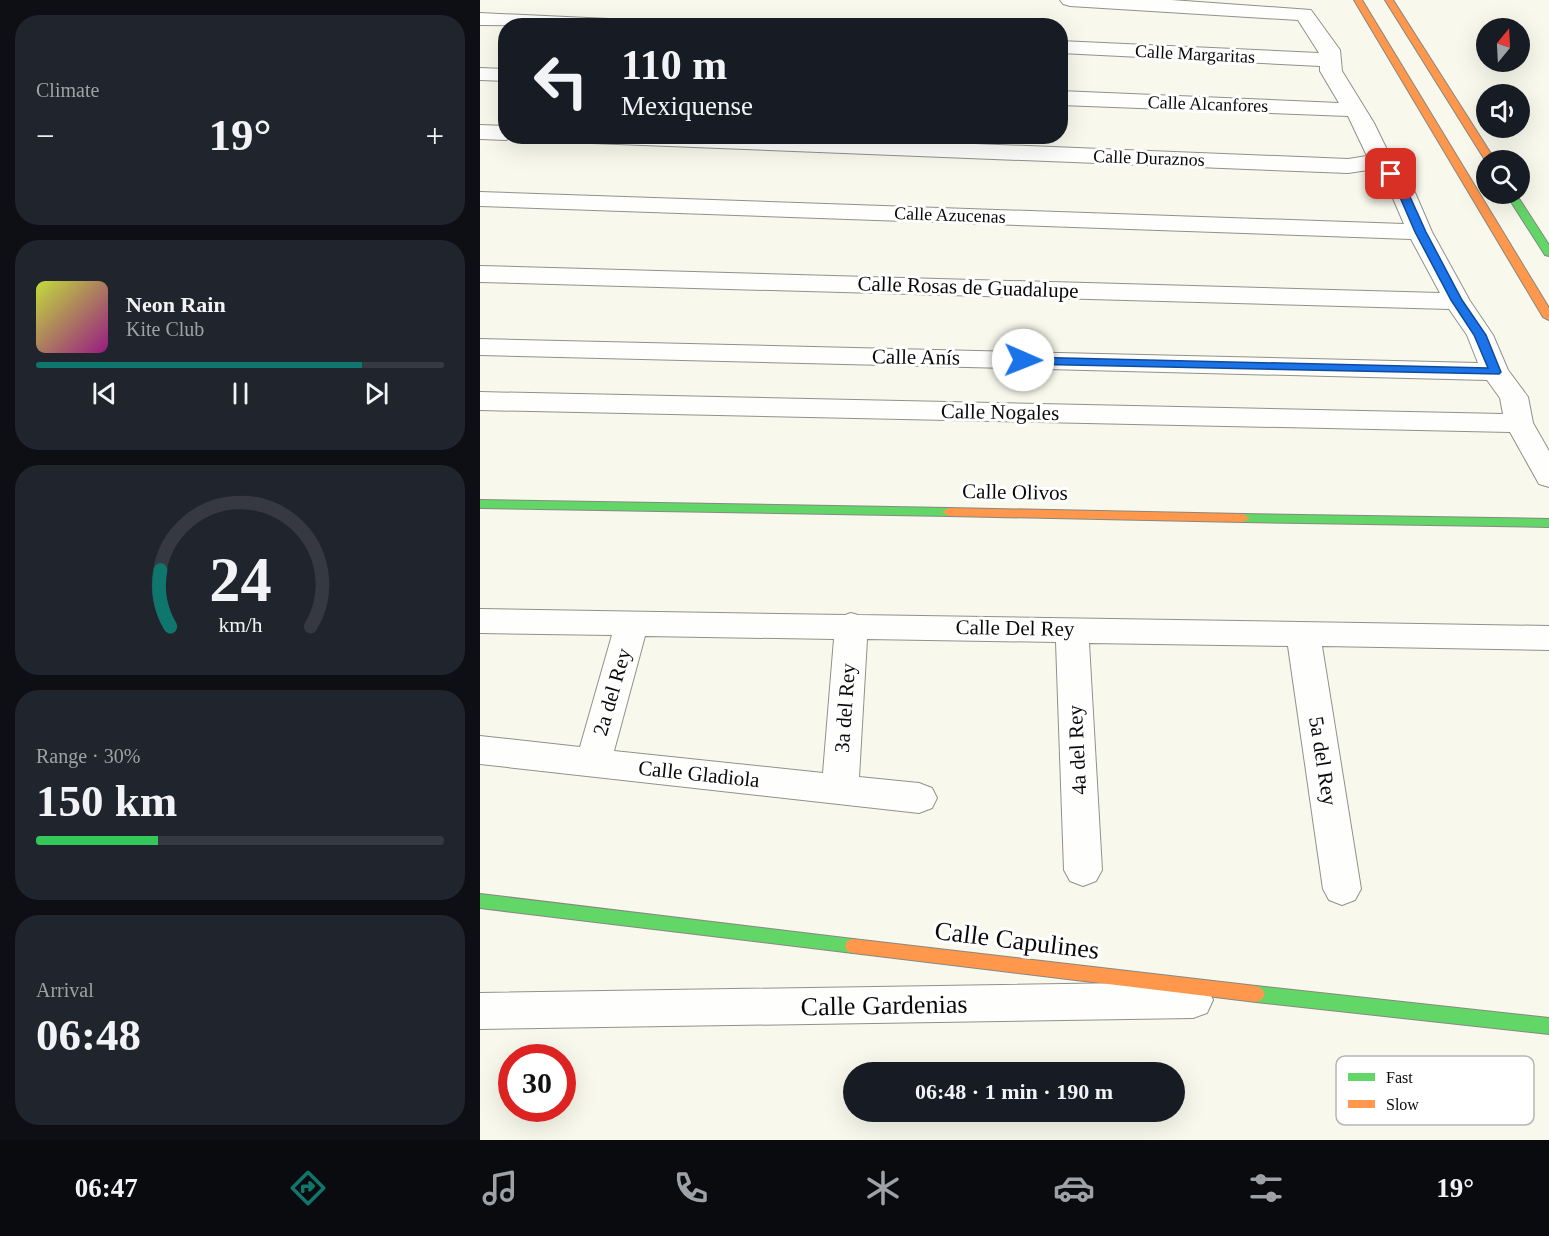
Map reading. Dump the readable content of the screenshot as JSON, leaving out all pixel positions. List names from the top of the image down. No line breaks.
{"streets":{"main road":["Calle Olivos","Calle Capulines"],"street":["Calle Margaritas","Calle Alcanfores","Calle Duraznos","Calle Azucenas","Calle Rosas de Guadalupe","Calle Anís","Calle Nogales","Calle Del Rey","2a del Rey","3a del Rey","4a del Rey","5a del Rey","Calle Gladiola","Calle Gardenias"]},"crossings":[["Calle Del Rey","2a del Rey"],["Calle Del Rey","3a del Rey"],["Calle Del Rey","4a del Rey"],["Calle Del Rey","5a del Rey"],["2a del Rey","Calle Gladiola"],["3a del Rey","Calle Gladiola"],["Calle Capulines","Calle Gardenias"]],"legend":["Fast","Slow"],"north":"top","page":{"tile":["Climate",["Range · 30%","150 km"],["Arrival","06:48"]],"turn":["110 m","Mexiquense"],"heat":["−","19°","+"],"song":["Neon Rain","Kite Club"],"limit":"30","trip":"06:48 · 1 min · 190 m","tabs":["06:47","19°"],"gauge":["24","km/h"]}}
